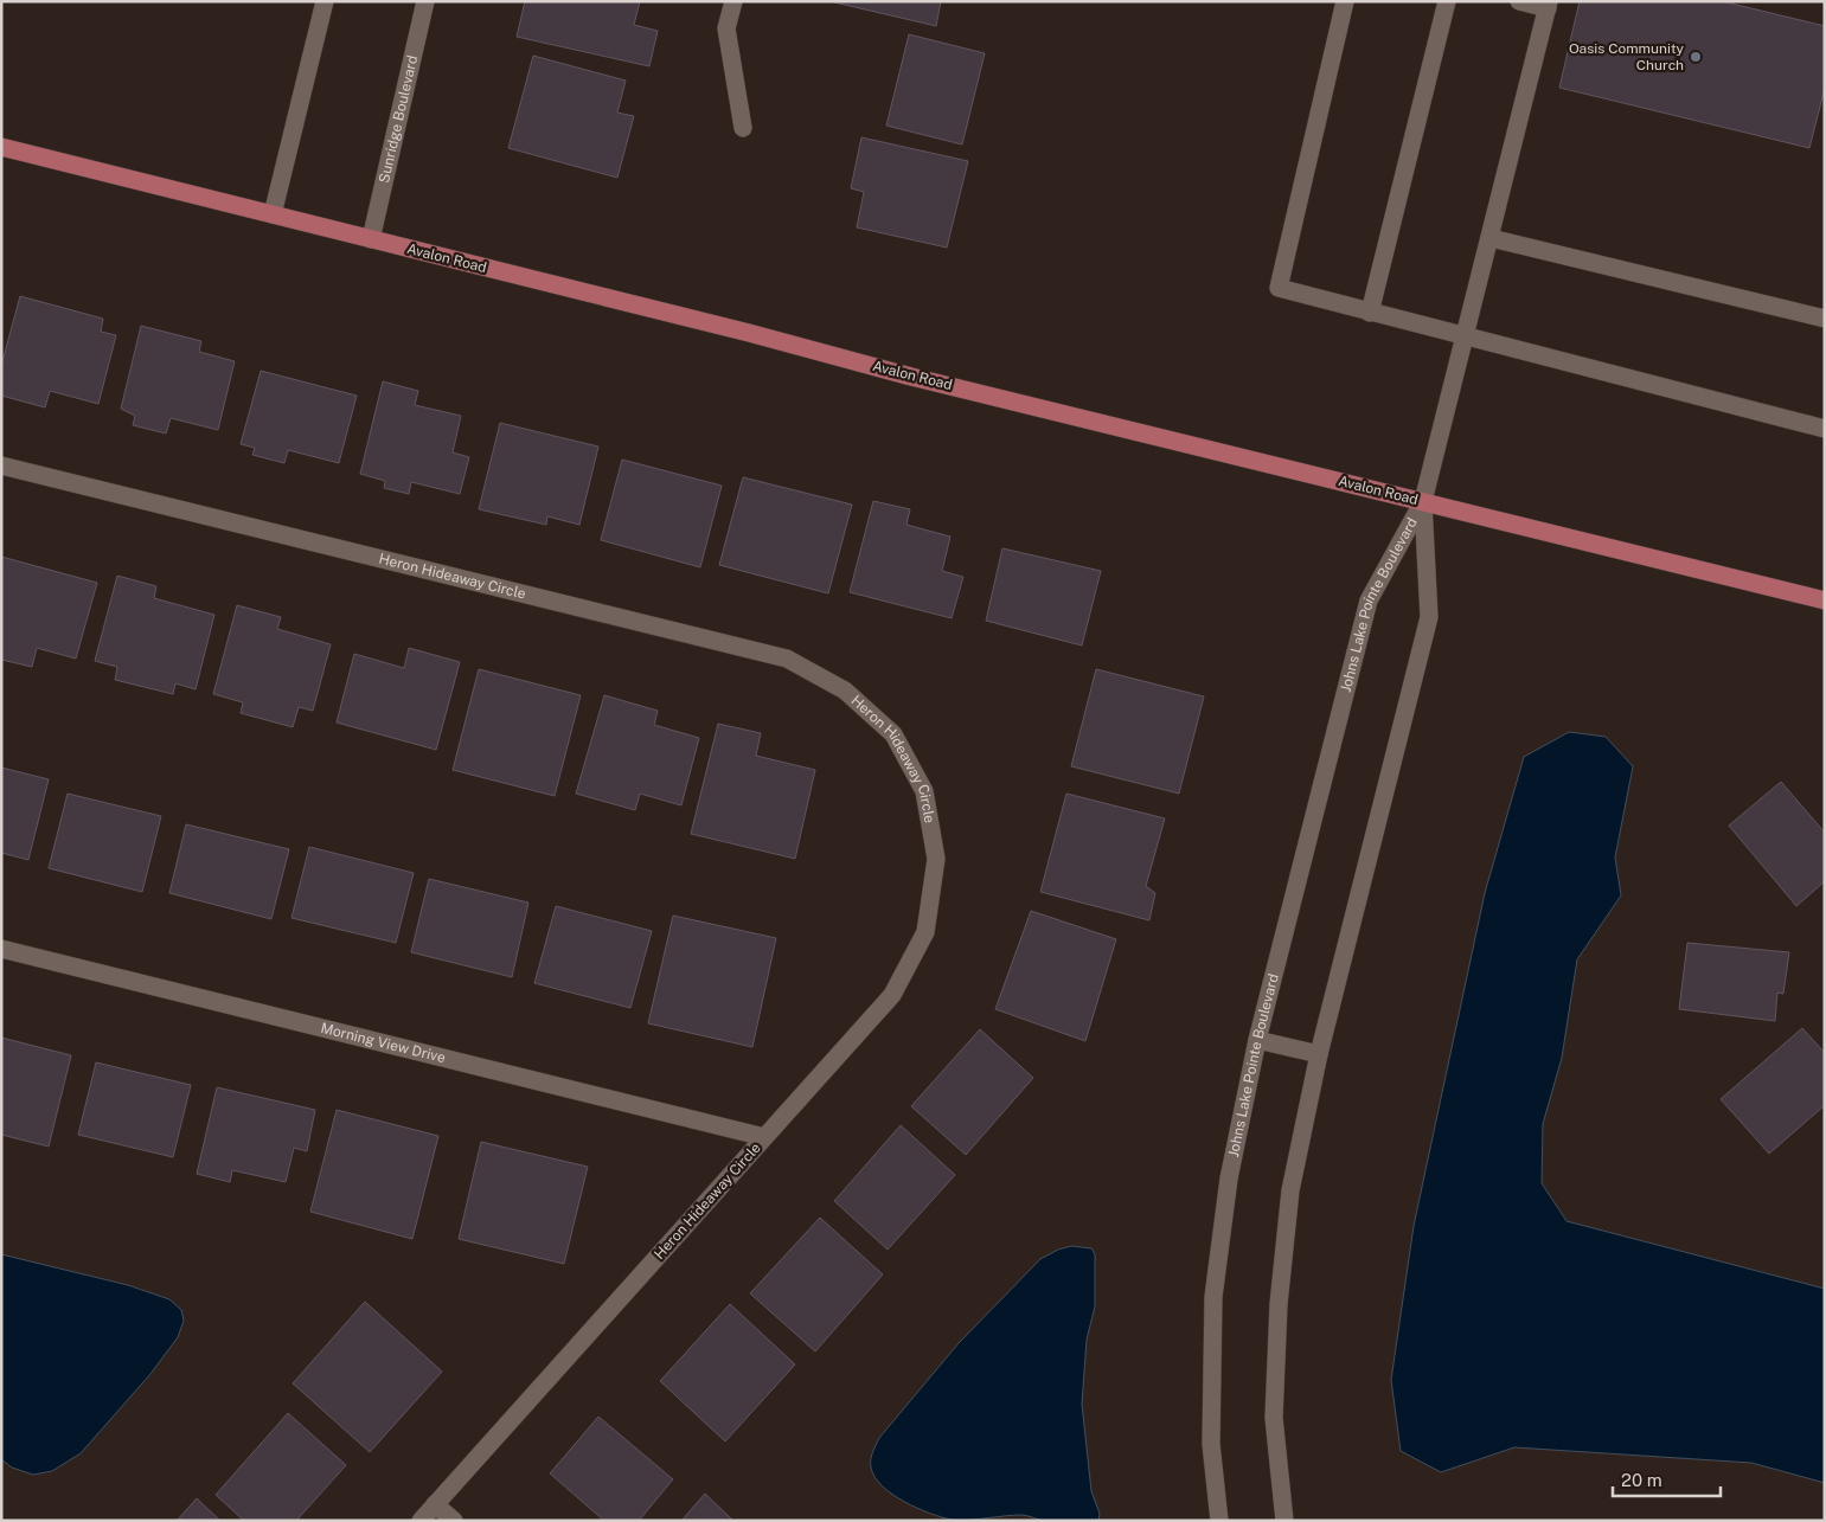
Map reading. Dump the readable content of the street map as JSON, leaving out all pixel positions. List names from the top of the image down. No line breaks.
{"streets":{"main road":["Avalon Road"],"street":["Sunridge Boulevard","Heron Hideaway Circle","Johns Lake Pointe Boulevard","Morning View Drive"]},"crossings":[["Sunridge Boulevard","Avalon Road"],["Avalon Road","Johns Lake Pointe Boulevard"],["Heron Hideaway Circle","Morning View Drive"]],"places":["Oasis Community Church"],"scale_bar":"20 m"}
